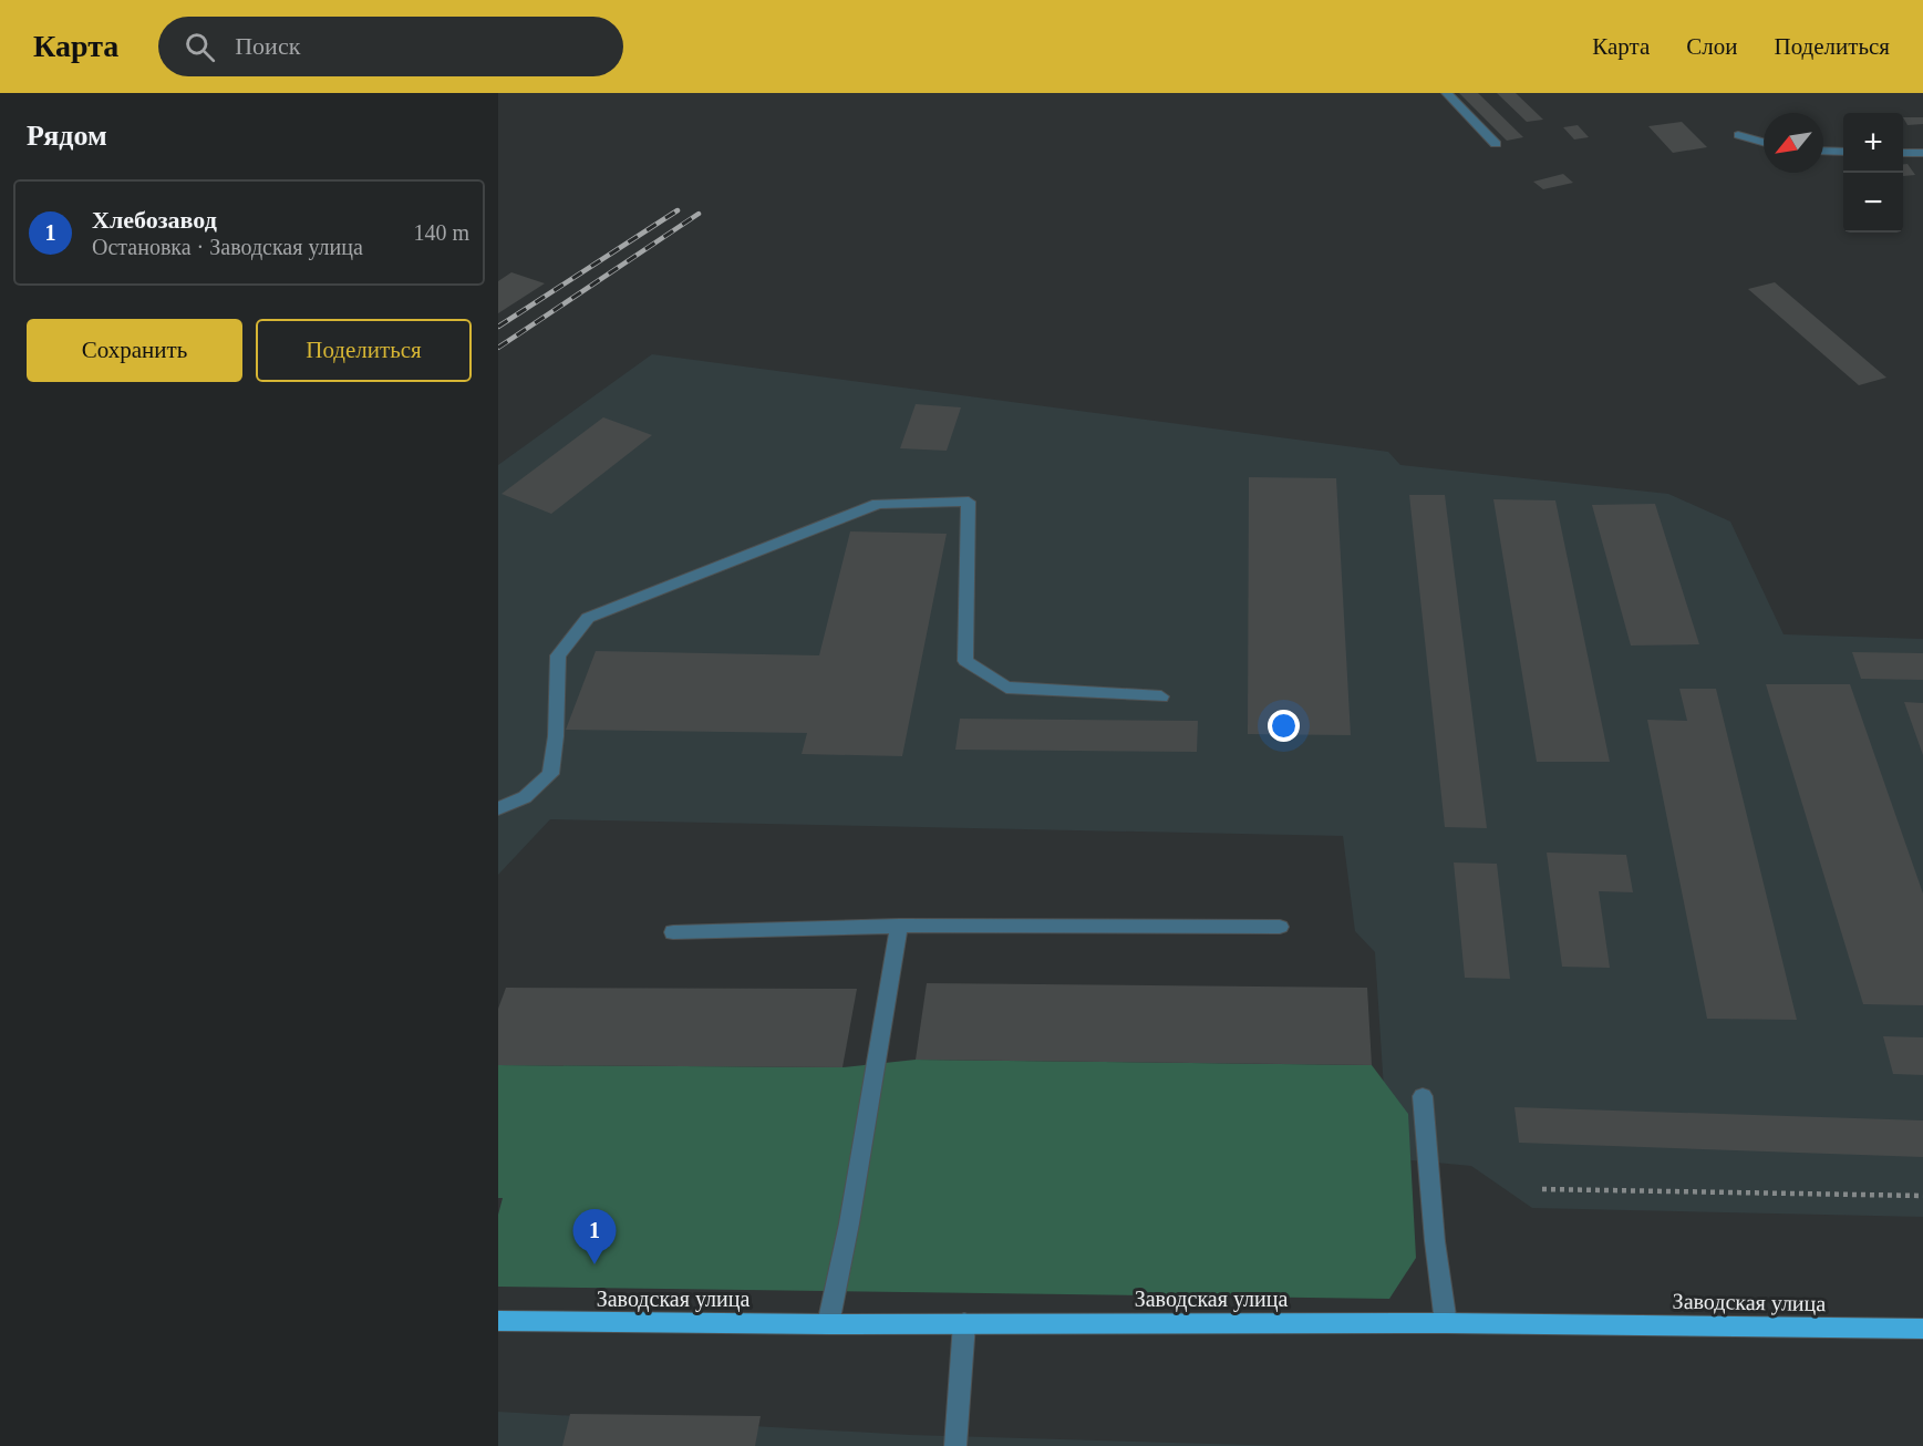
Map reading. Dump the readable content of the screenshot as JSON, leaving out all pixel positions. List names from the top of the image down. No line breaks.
{"streets":{"main road":["Заводская улица"]},"north":"bottom left","page":{"header":"Карта","search":"Поиск","nav":["Карта","Слои","Поделиться"],"heading":"Рядом","map_buttons":["+","−"],"list":[{"mark":"1","name":"Хлебозавод","note":"Остановка · Заводская улица","value":"140 m"}],"buttons":["Сохранить","Поделиться"],"pins":"1"}}
